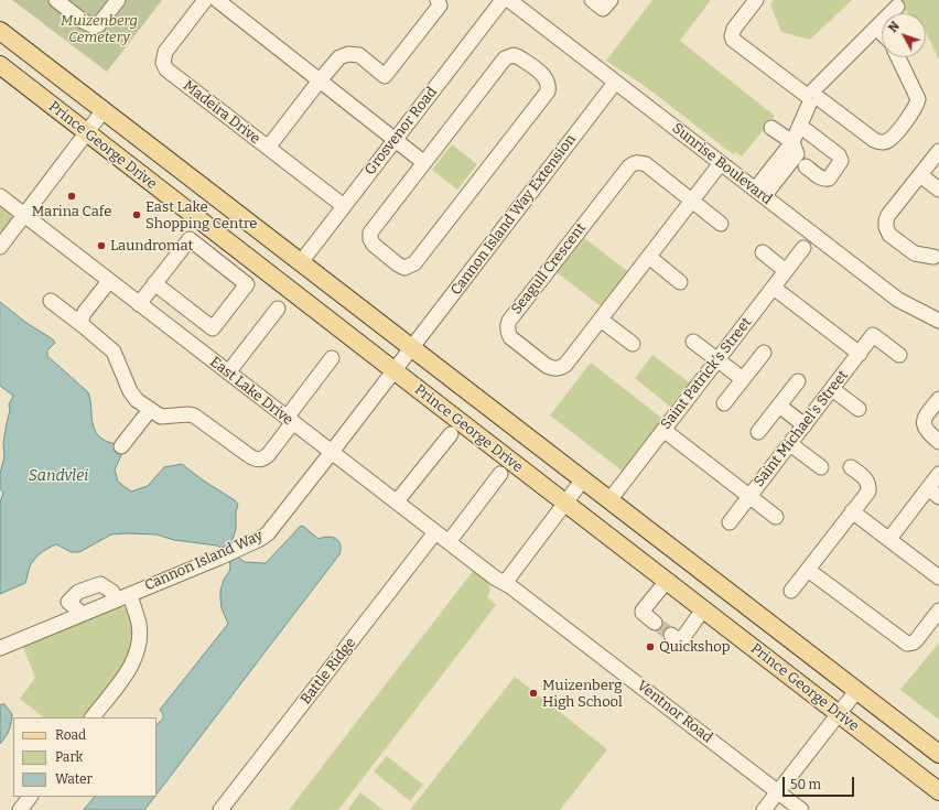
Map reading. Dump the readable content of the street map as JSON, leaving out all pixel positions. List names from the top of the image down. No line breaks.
{"streets":{"main road":["Prince George Drive"],"street":["Madeira Drive","Grosvenor Road","Sunrise Boulevard","Cannon Island Way Extension","Seagull Crescent","Saint Patrick's Street","East Lake Drive","Saint Michael's Street","Cannon Island Way","Battle Ridge","Ventnor Road"]},"crossings":[["Madeira Drive","Grosvenor Road"],["Grosvenor Road","Prince George Drive"],["Prince George Drive","Cannon Island Way Extension"],["Prince George Drive","Saint Patrick's Street"],["Prince George Drive","Cannon Island Way"],["Sunrise Boulevard","Cannon Island Way Extension"],["Sunrise Boulevard","Seagull Crescent"],["Cannon Island Way Extension","Cannon Island Way"],["East Lake Drive","Cannon Island Way"],["East Lake Drive","Battle Ridge"],["East Lake Drive","Ventnor Road"]],"water":["Sandvlei"],"parks":["Muizenberg Cemetery"],"places":["Marina Cafe","East Lake Shopping Centre","Laundromat","Quickshop","Muizenberg High School"],"legend":["Road","Park","Water"],"scale_bar":"50 m","north":"top left"}
